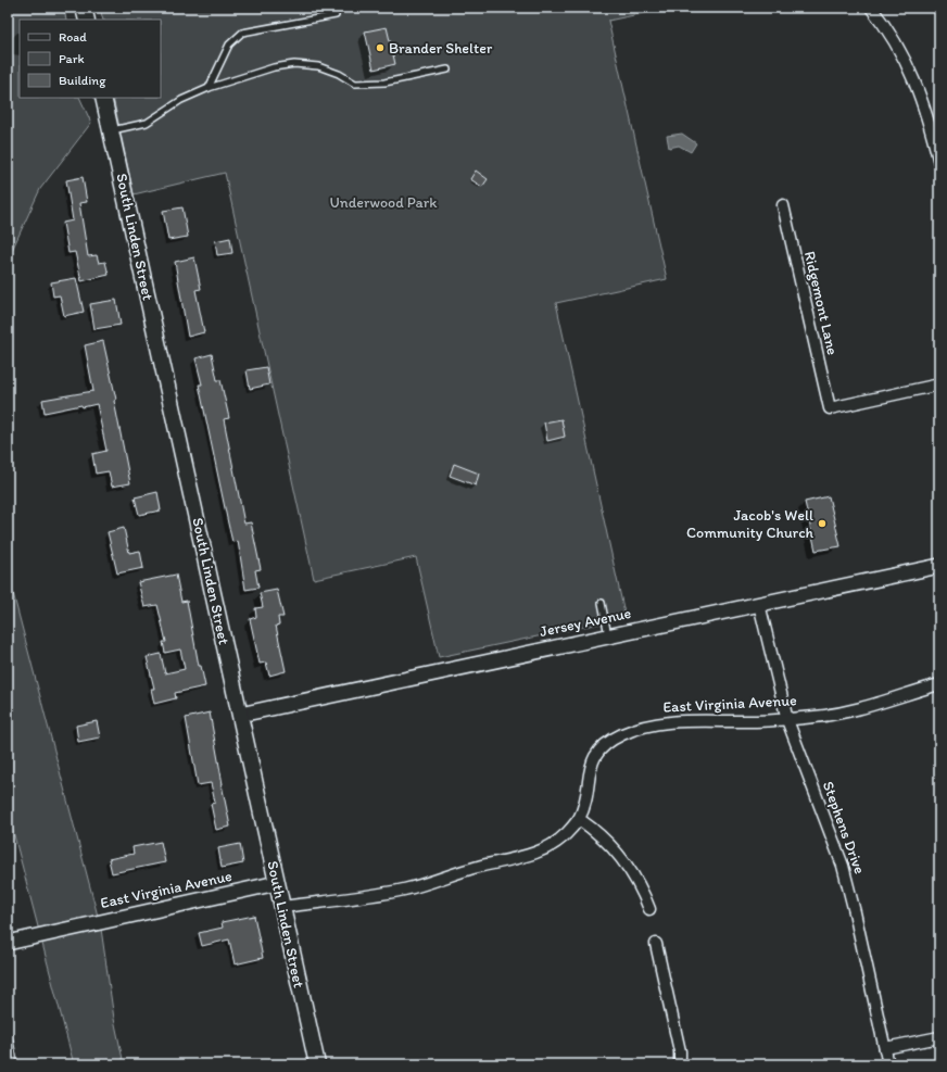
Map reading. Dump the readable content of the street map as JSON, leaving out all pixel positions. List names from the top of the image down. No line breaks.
{"streets":{"main road":["South Linden Street"],"street":["Ridgemont Lane","Jersey Avenue","East Virginia Avenue","Stephens Drive"]},"crossings":[["South Linden Street","Jersey Avenue"],["South Linden Street","East Virginia Avenue"],["Jersey Avenue","Stephens Drive"],["East Virginia Avenue","Stephens Drive"]],"parks":["Underwood Park"],"places":["Brander Shelter","Jacob's Well Community Church"],"legend":["Road","Park","Building"]}
